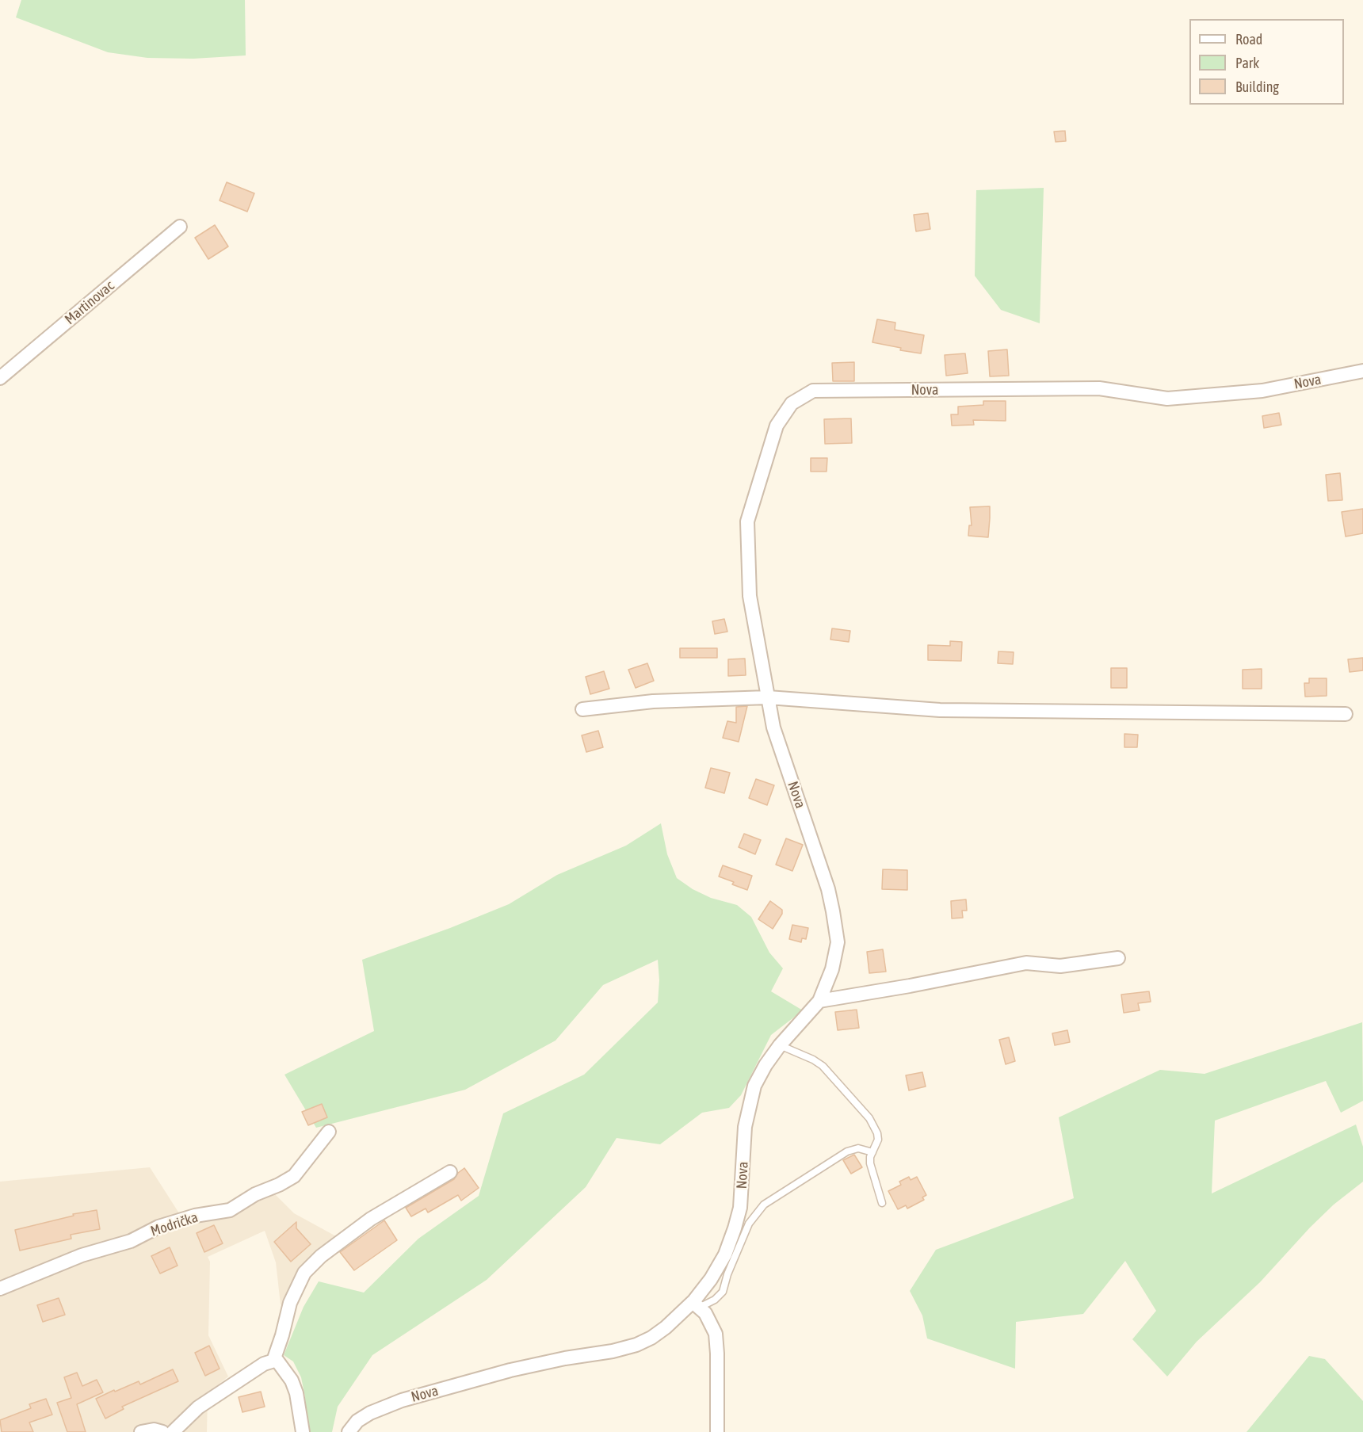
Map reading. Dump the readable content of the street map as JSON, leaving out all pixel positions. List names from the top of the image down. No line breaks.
{"streets":{"street":["Martinovac","Nova","Modrička"]},"legend":["Road","Park","Building"]}
